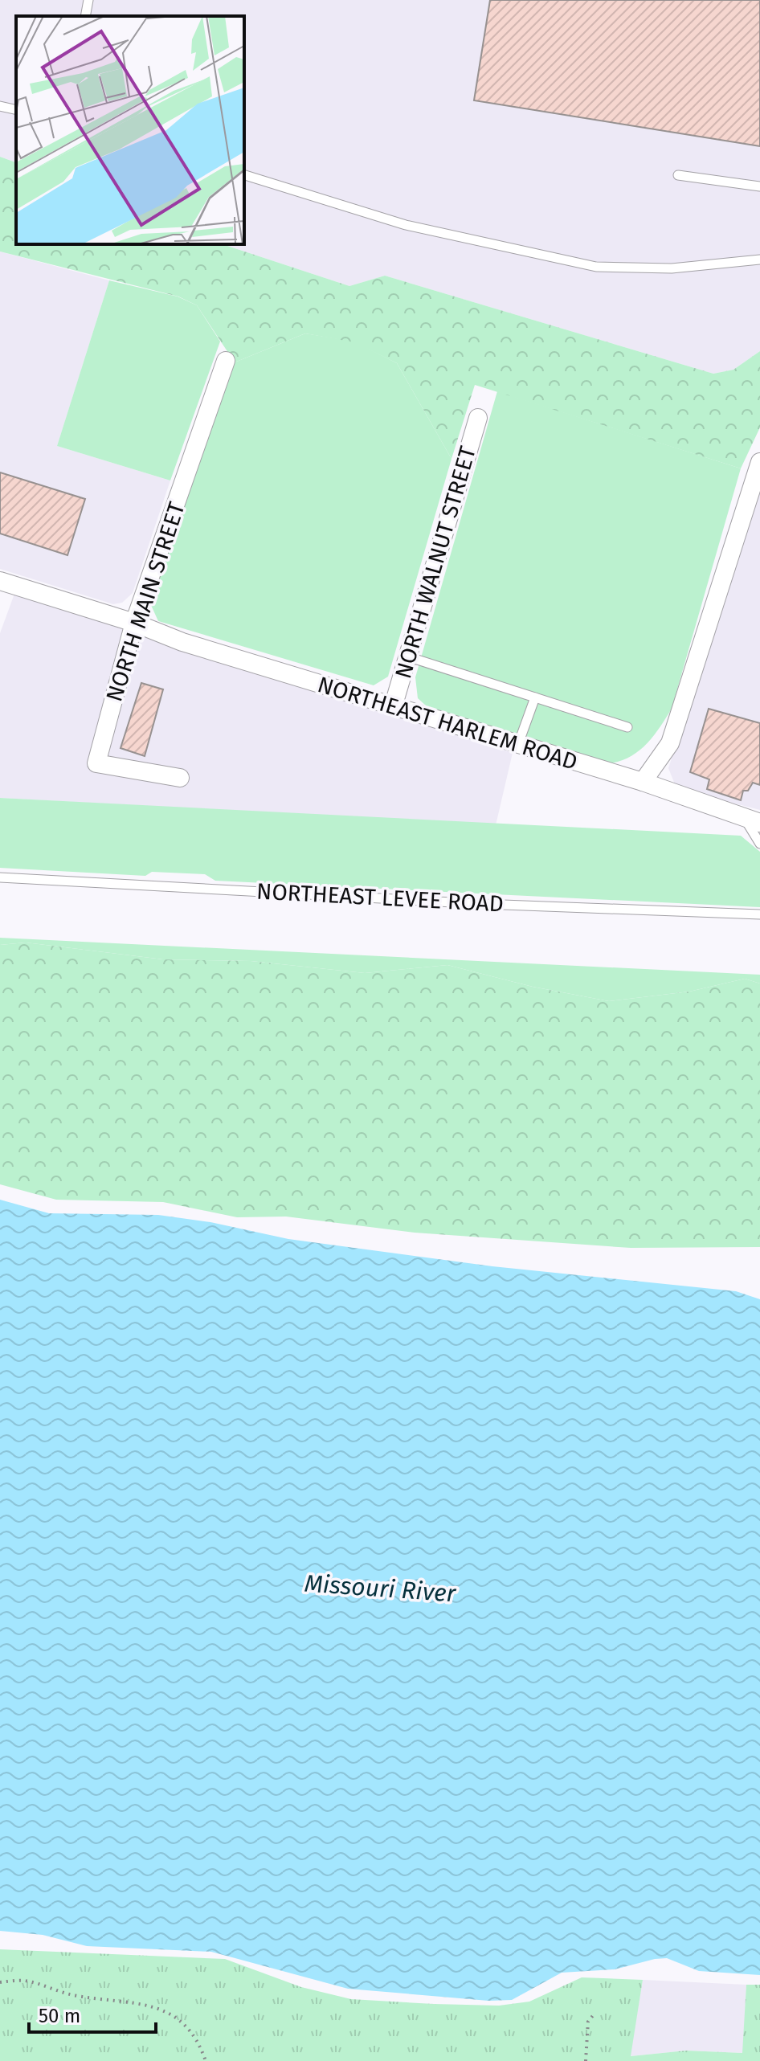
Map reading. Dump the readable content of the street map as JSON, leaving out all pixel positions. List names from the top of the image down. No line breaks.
{"streets":{"street":["NORTH WALNUT STREET","NORTH MAIN STREET","NORTHEAST HARLEM ROAD"],"lane":["NORTHEAST LEVEE ROAD"]},"crossings":[["NORTH WALNUT STREET","NORTHEAST HARLEM ROAD"],["NORTH MAIN STREET","NORTHEAST HARLEM ROAD"]],"water":["Missouri River"],"scale_bar":"50 m"}
